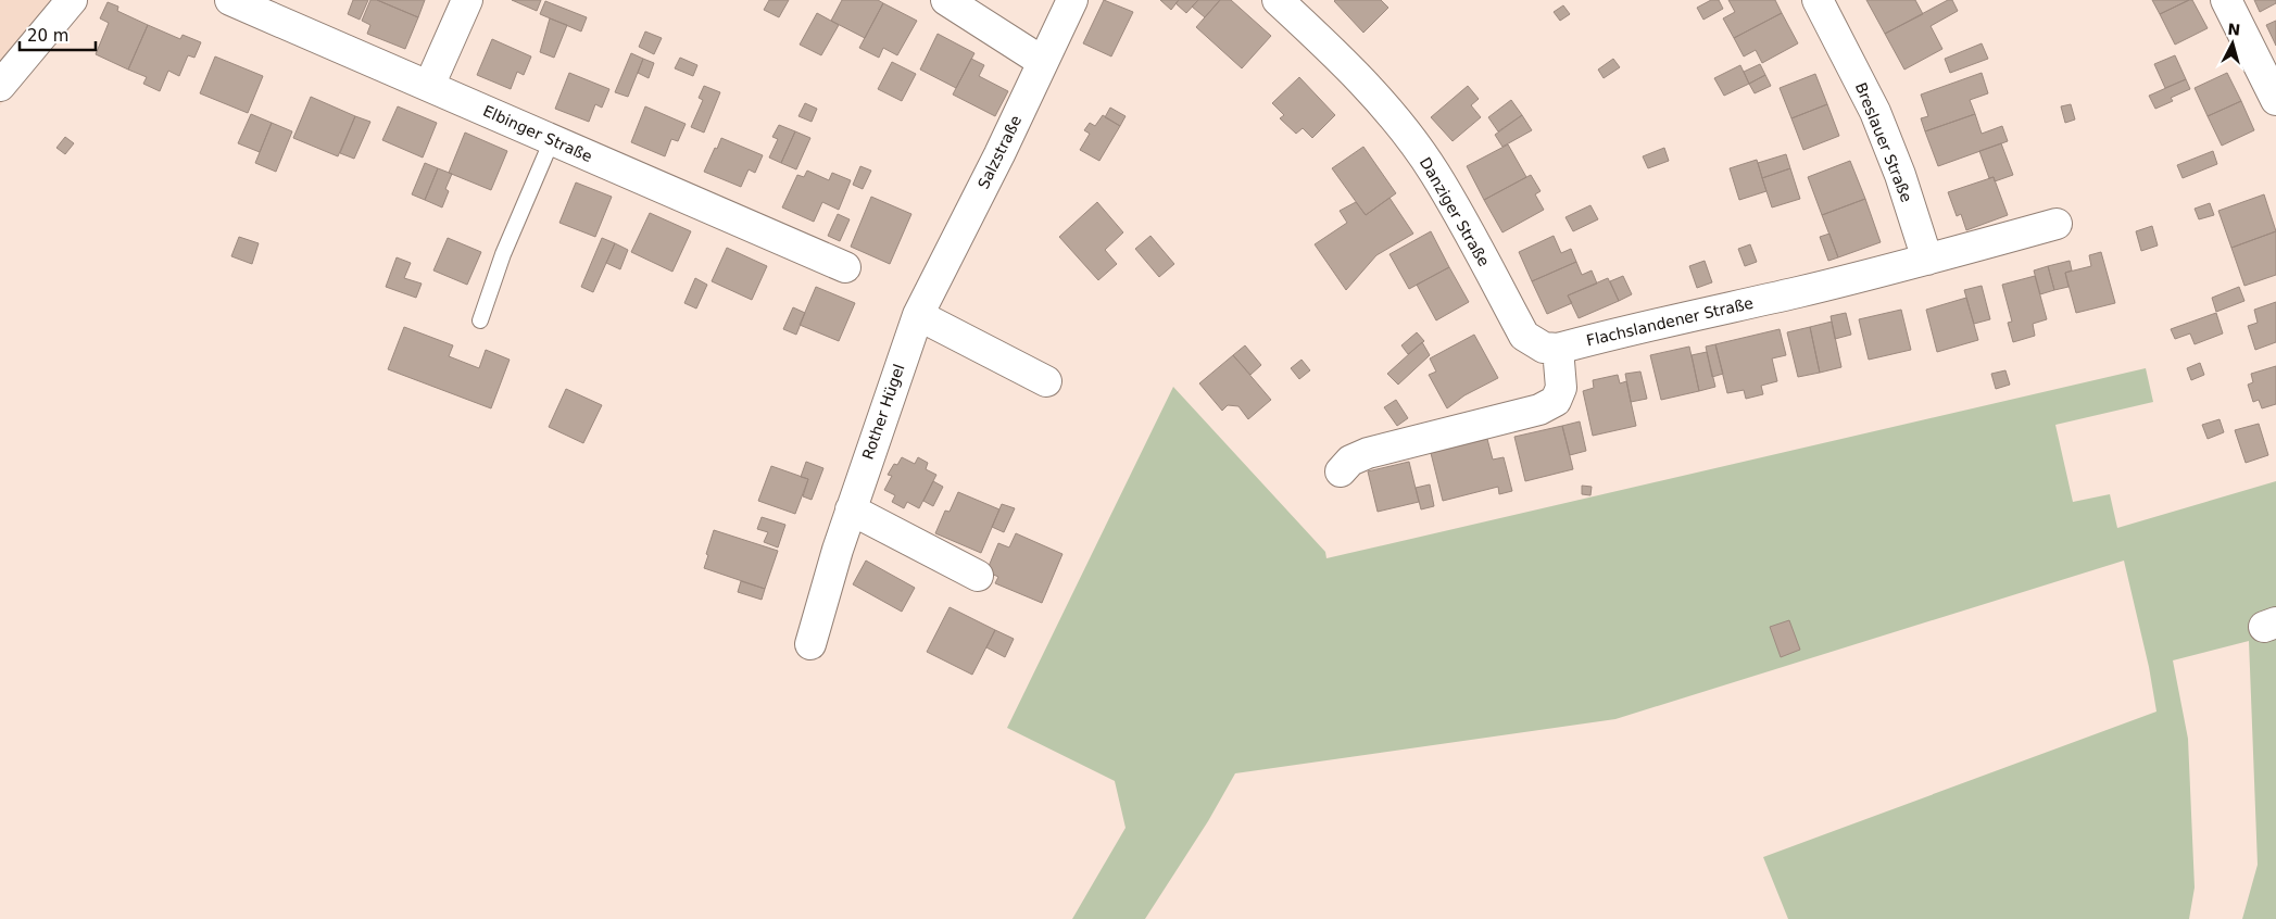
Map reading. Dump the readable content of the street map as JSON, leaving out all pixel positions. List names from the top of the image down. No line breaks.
{"streets":{"street":["Elbinger Straße","Breslauer Straße","Salzstraße","Danziger Straße","Flachslandener Straße","Rother Hügel"]},"crossings":[["Breslauer Straße","Flachslandener Straße"],["Salzstraße","Rother Hügel"],["Danziger Straße","Flachslandener Straße"]],"scale_bar":"20 m","north":"top"}
